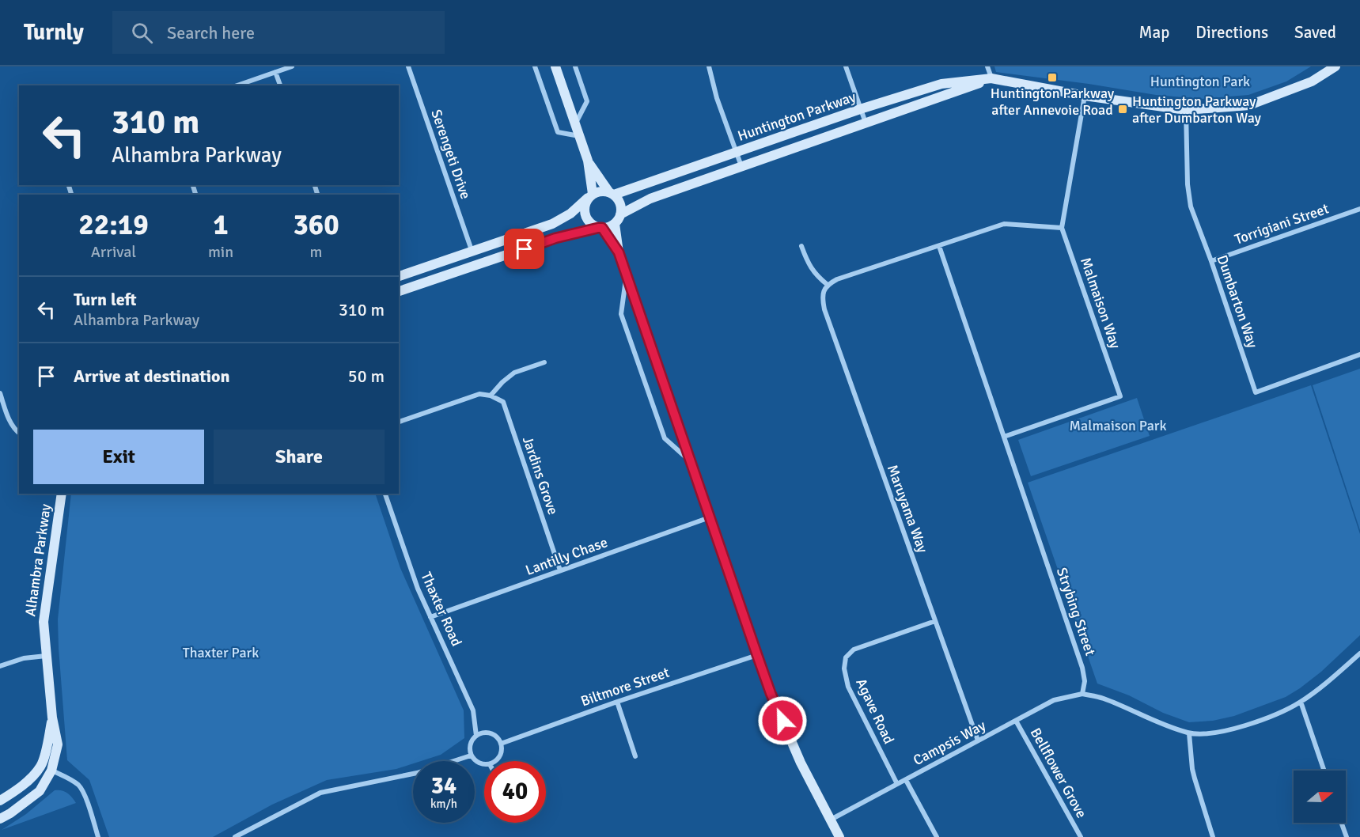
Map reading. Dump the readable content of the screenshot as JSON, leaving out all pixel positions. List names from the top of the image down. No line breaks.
{"streets":{"street":["Huntington Parkway","Serengeti Drive","Torrigiani Street","Dumbarton Way","Malmaison Way","Jardins Grove","Maruyama Way","Lantilly Chase","Alhambra Parkway","Thaxter Road","Strybing Street","Biltmore Street","Agave Road","Campsis Way","Bellflower Grove"]},"crossings":[["Huntington Parkway","Dumbarton Way"],["Huntington Parkway","Malmaison Way"],["Torrigiani Street","Dumbarton Way"],["Malmaison Way","Strybing Street"],["Jardins Grove","Lantilly Chase"],["Maruyama Way","Agave Road"],["Maruyama Way","Campsis Way"],["Lantilly Chase","Thaxter Road"],["Strybing Street","Campsis Way"],["Agave Road","Campsis Way"],["Campsis Way","Bellflower Grove"]],"parks":["Huntington Park","Malmaison Park","Thaxter Park"],"places":{"transit":["Huntington Parkway after Annevoie Road","Huntington Parkway after Dumbarton Way"]},"north":"right","page":{"header":"Turnly","search":"Search here","nav":["Map","Directions","Saved"],"turn":["310 m","Alhambra Parkway"],"eta":["22:19","Arrival","1","min","360","m"],"list":[{"name":"Turn left","note":"Alhambra Parkway","value":"310 m"},{"name":"Arrive at destination","value":"50 m"}],"buttons":["Exit","Share"],"speed":"34 km/h","limit":"40"}}
